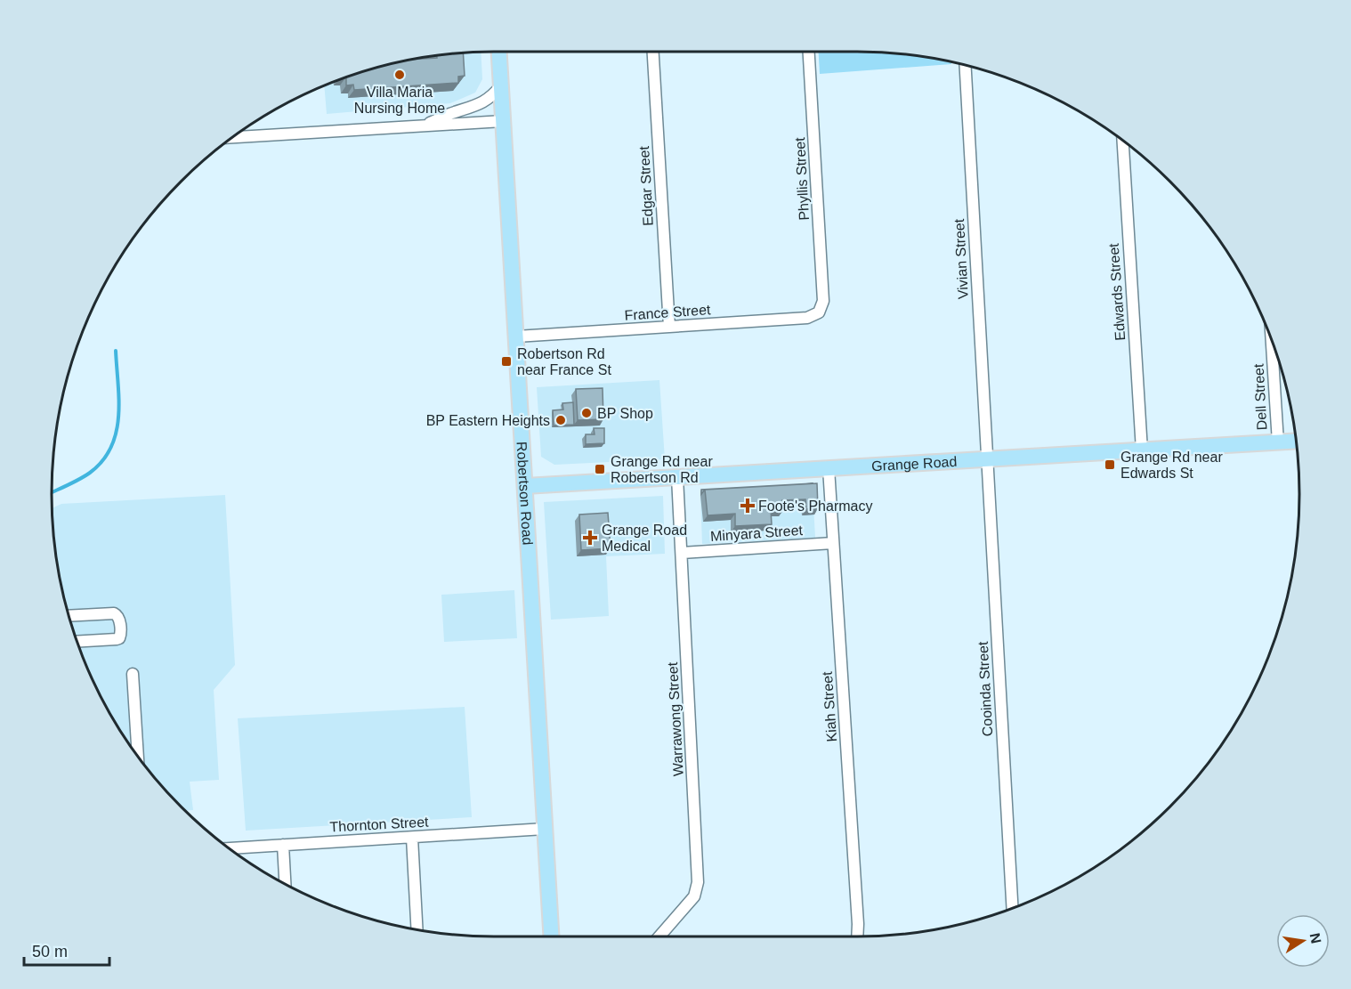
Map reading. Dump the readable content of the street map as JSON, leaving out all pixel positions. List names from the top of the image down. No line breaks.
{"streets":{"main road":["Grange Road","Robertson Road"],"street":["Phyllis Street","Edgar Street","Vivian Street","Edwards Street","France Street","Dell Street","Minyara Street","Cooinda Street","Kiah Street","Warrawong Street","Thornton Street"]},"crossings":[["Phyllis Street","France Street"],["Edgar Street","France Street"],["Vivian Street","Grange Road"],["Vivian Street","Cooinda Street"],["Edwards Street","Grange Road"],["France Street","Robertson Road"],["Dell Street","Grange Road"],["Grange Road","Robertson Road"],["Grange Road","Cooinda Street"],["Grange Road","Kiah Street"],["Grange Road","Warrawong Street"],["Robertson Road","Thornton Street"],["Minyara Street","Kiah Street"],["Minyara Street","Warrawong Street"]],"places":{"other":["Villa Maria Nursing Home","BP Shop","BP Eastern Heights"],"transit":["Robertson Rd near France St","Grange Rd near Edwards St","Grange Rd near Robertson Rd"],"health":["Foote's Pharmacy","Grange Road Medical"]},"scale_bar":"50 m","north":"right"}
